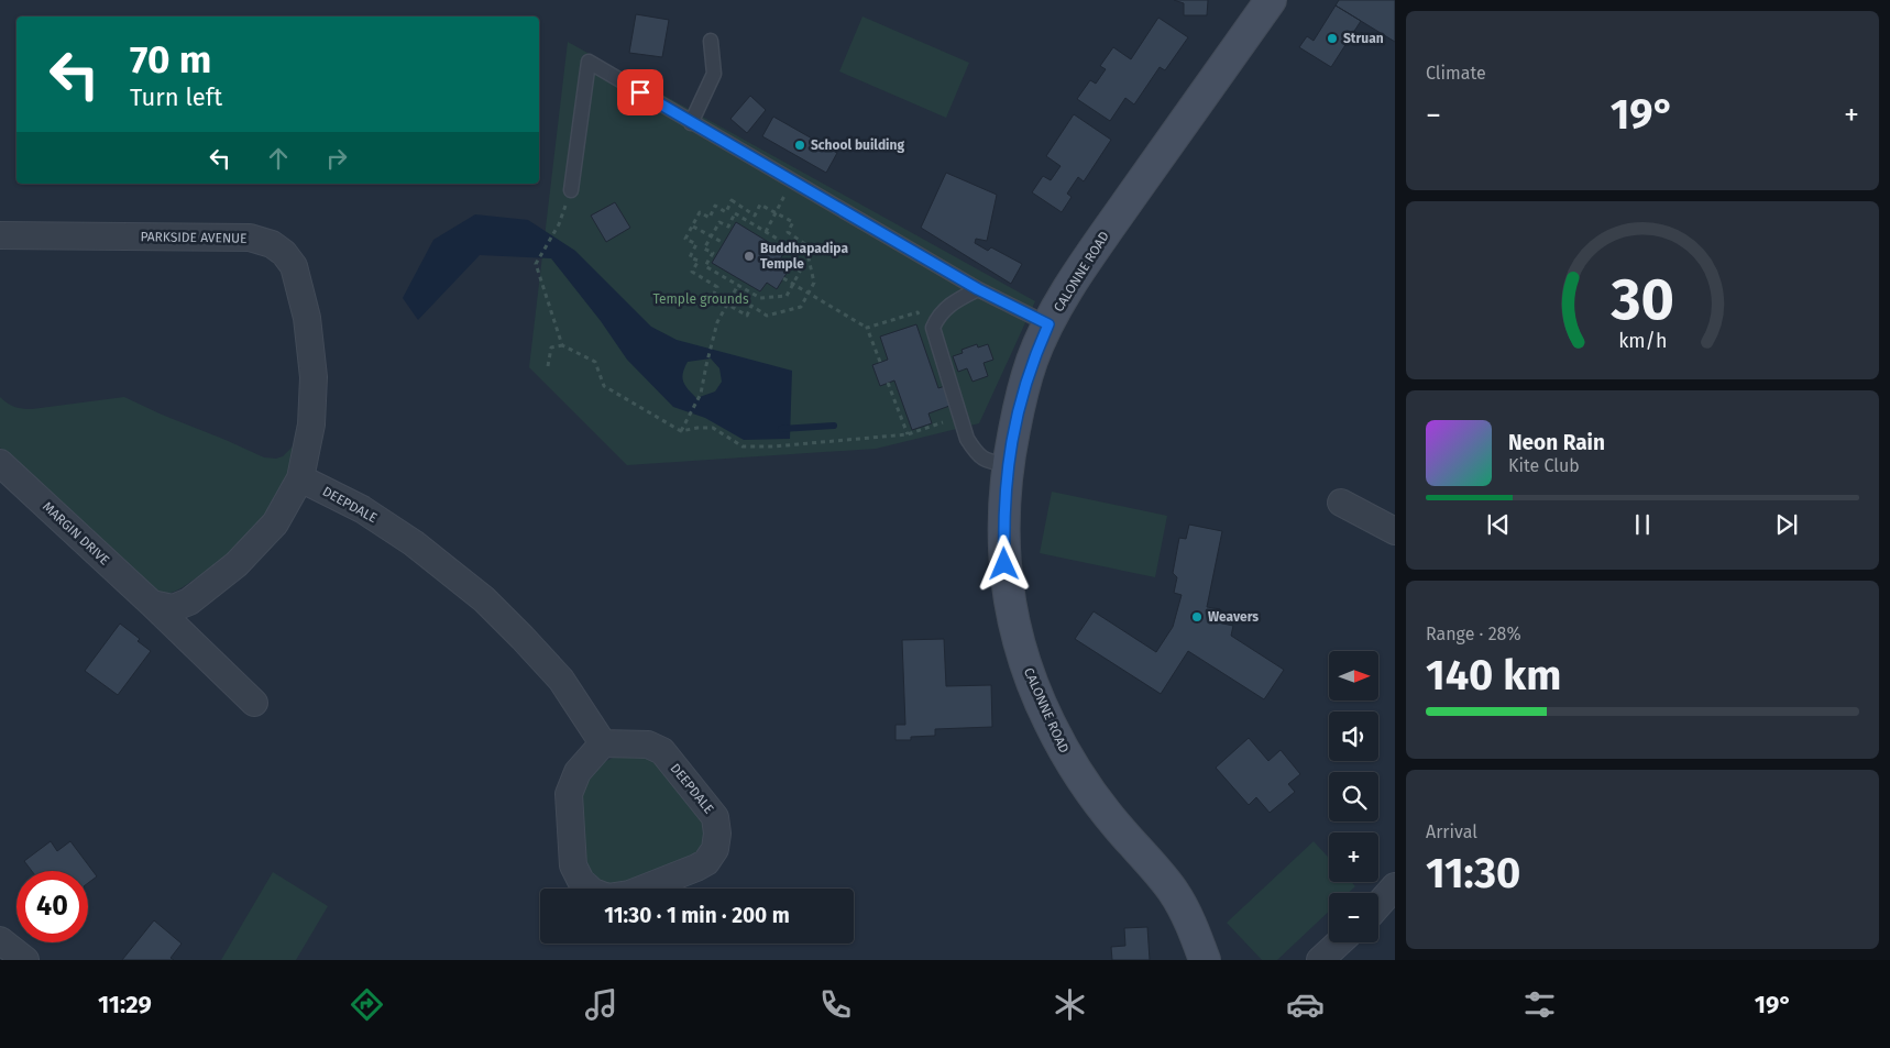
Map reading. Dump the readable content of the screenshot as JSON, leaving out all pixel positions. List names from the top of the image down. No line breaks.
{"streets":{"street":["PARKSIDE AVENUE","CALONNE ROAD","DEEPDALE","MARGIN DRIVE"]},"crossings":[["PARKSIDE AVENUE","DEEPDALE"]],"parks":["Temple grounds"],"places":["Struan","School building","Buddhapadipa Temple","Weavers"],"north":"right","page":{"tile":["Climate",["Range · 28%","140 km"],["Arrival","11:30"]],"turn":["70 m","Turn left"],"heat":["−","19°","+"],"song":["Neon Rain","Kite Club"],"map_buttons":["+","−"],"limit":"40","trip":"11:30 · 1 min · 200 m","tabs":["11:29","19°"],"gauge":["30","km/h"]}}
